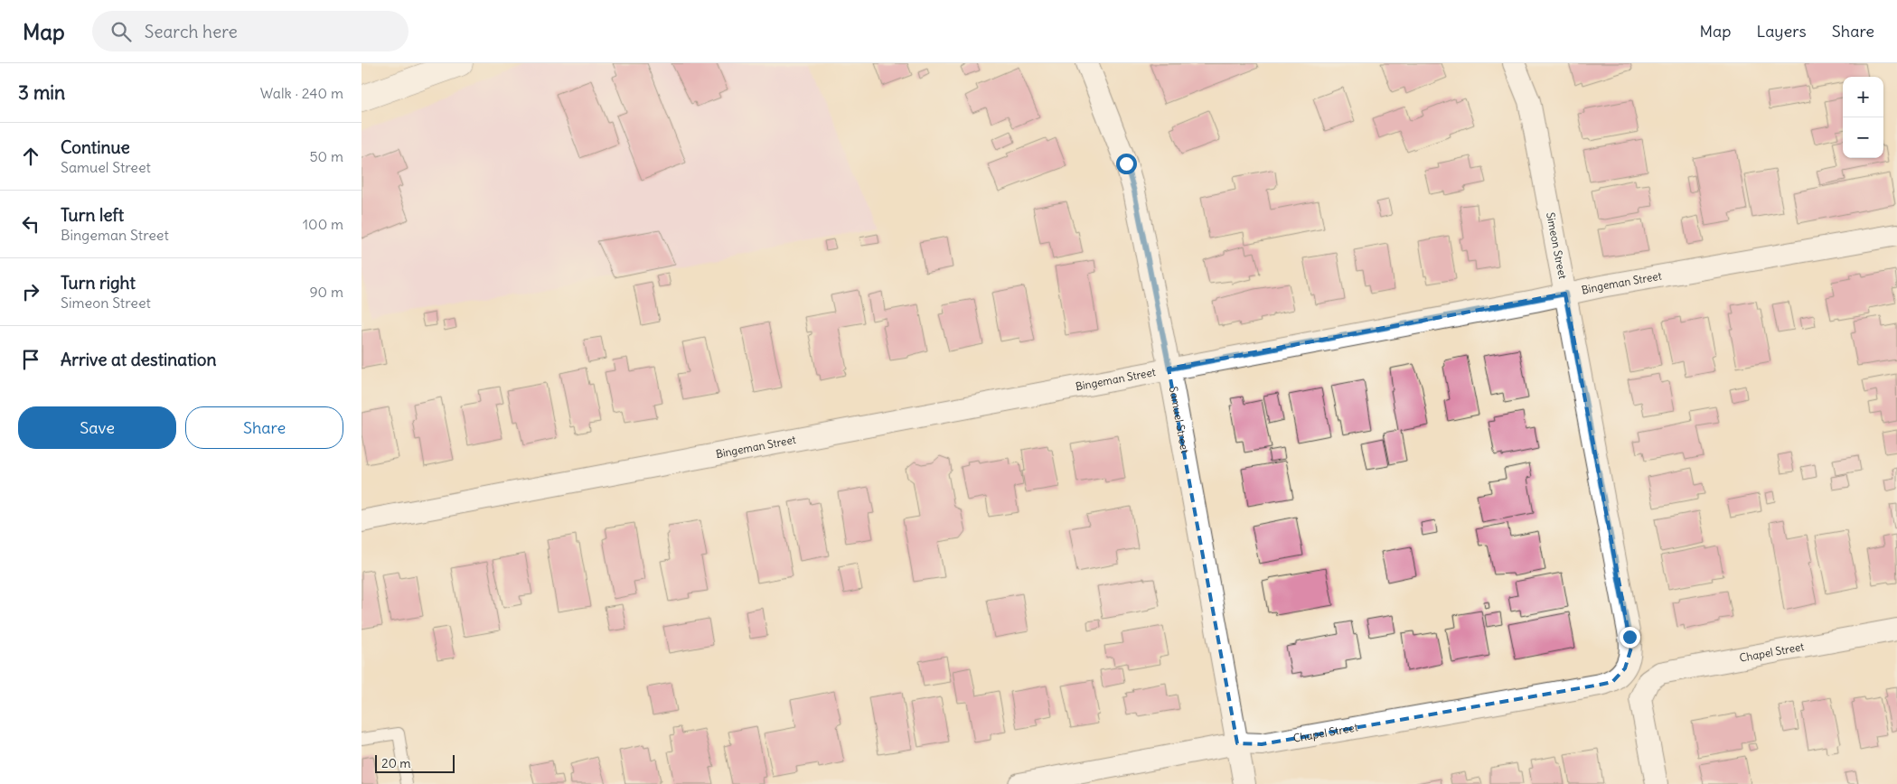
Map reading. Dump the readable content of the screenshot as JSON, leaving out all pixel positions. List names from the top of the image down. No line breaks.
{"streets":{"street":["Simeon Street","Bingeman Street","Samuel Street","Chapel Street"]},"crossings":[["Simeon Street","Bingeman Street"],["Simeon Street","Chapel Street"],["Bingeman Street","Samuel Street"],["Samuel Street","Chapel Street"]],"scale_bar":"20 m","page":{"header":"Map","search":"Search here","nav":["Map","Layers","Share"],"heading":["3 min","Walk · 240 m"],"map_buttons":["+","−"],"list":[["Continue","Samuel Street","50 m"],["Turn left","Bingeman Street","100 m"],["Turn right","Simeon Street","90 m"],"Arrive at destination"],"buttons":["Save","Share"],"scale":"20 m"}}
